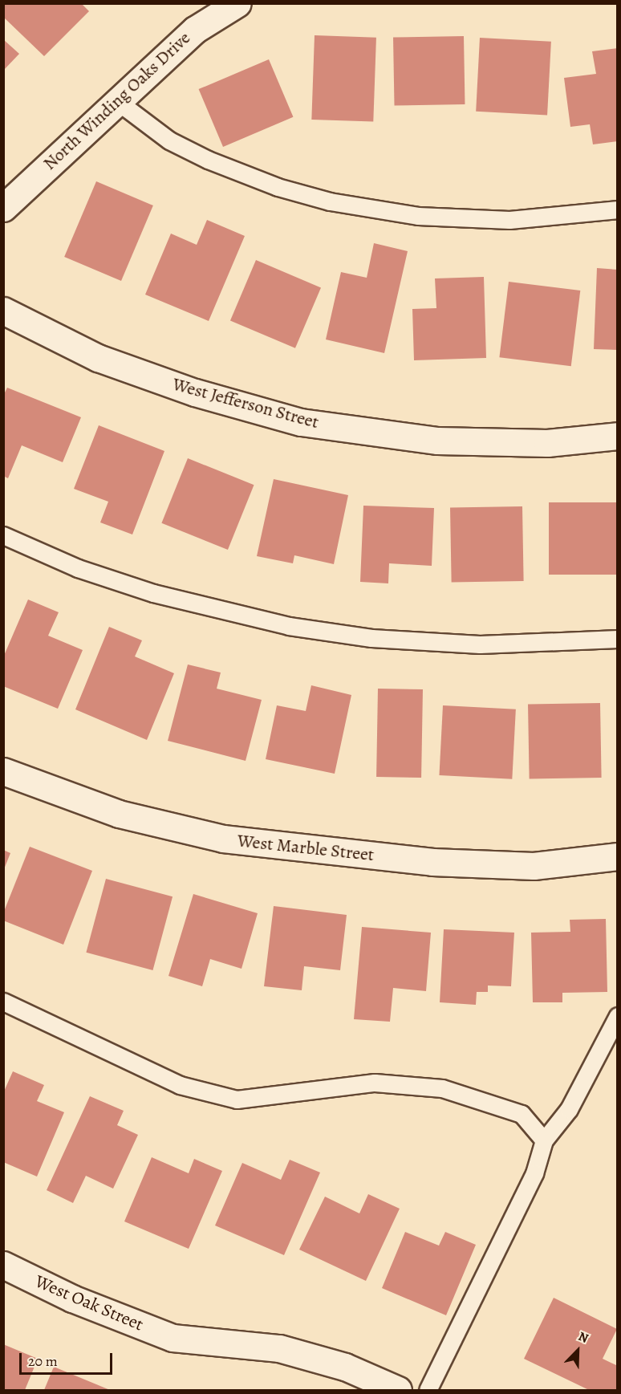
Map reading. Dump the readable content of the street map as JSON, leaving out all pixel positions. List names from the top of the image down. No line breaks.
{"streets":{"street":["North Winding Oaks Drive","West Jefferson Street","West Marble Street","West Oak Street"]},"scale_bar":"20 m","north":"top right"}
